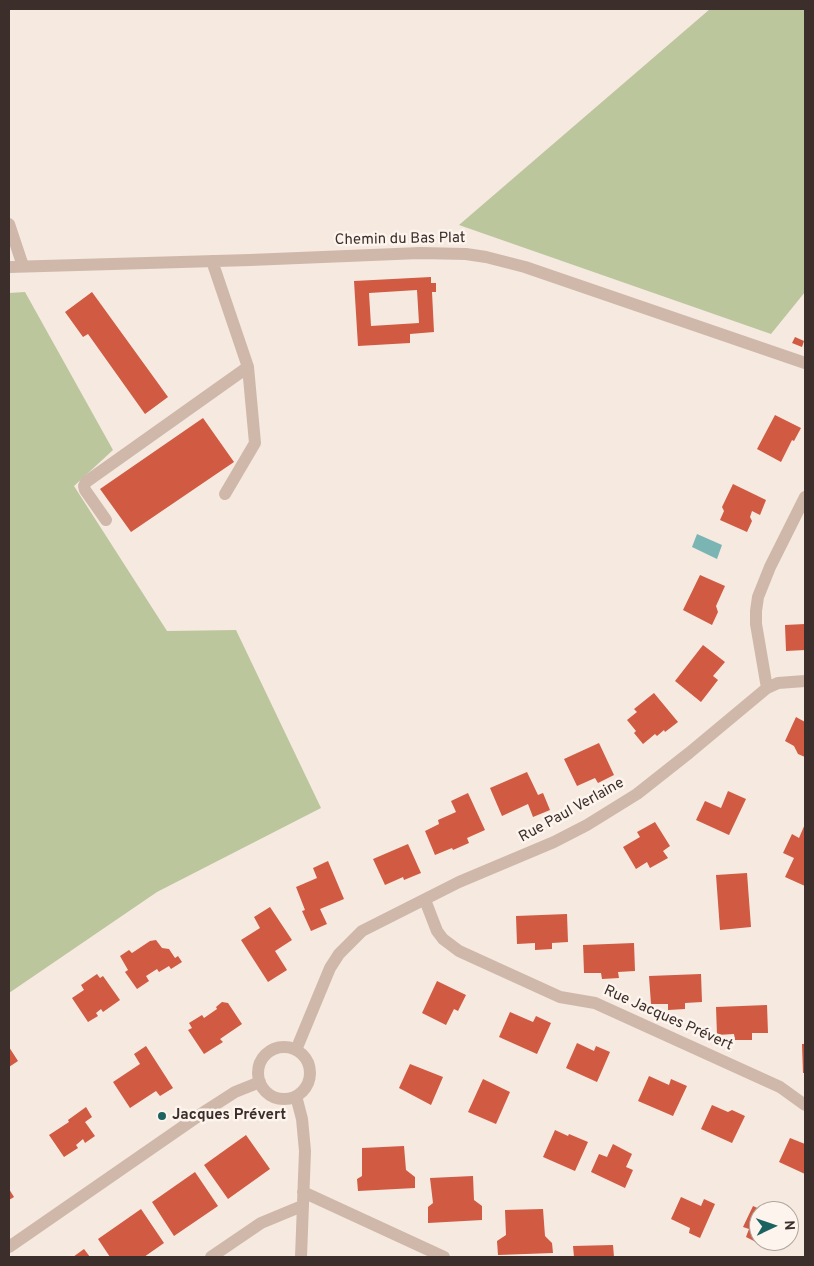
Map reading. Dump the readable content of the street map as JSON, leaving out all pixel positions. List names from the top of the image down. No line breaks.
{"streets":{"street":["Chemin du Bas Plat","Rue Paul Verlaine","Rue Jacques Prévert"]},"crossings":[["Rue Paul Verlaine","Rue Jacques Prévert"]],"places":["Jacques Prévert"],"north":"right"}
